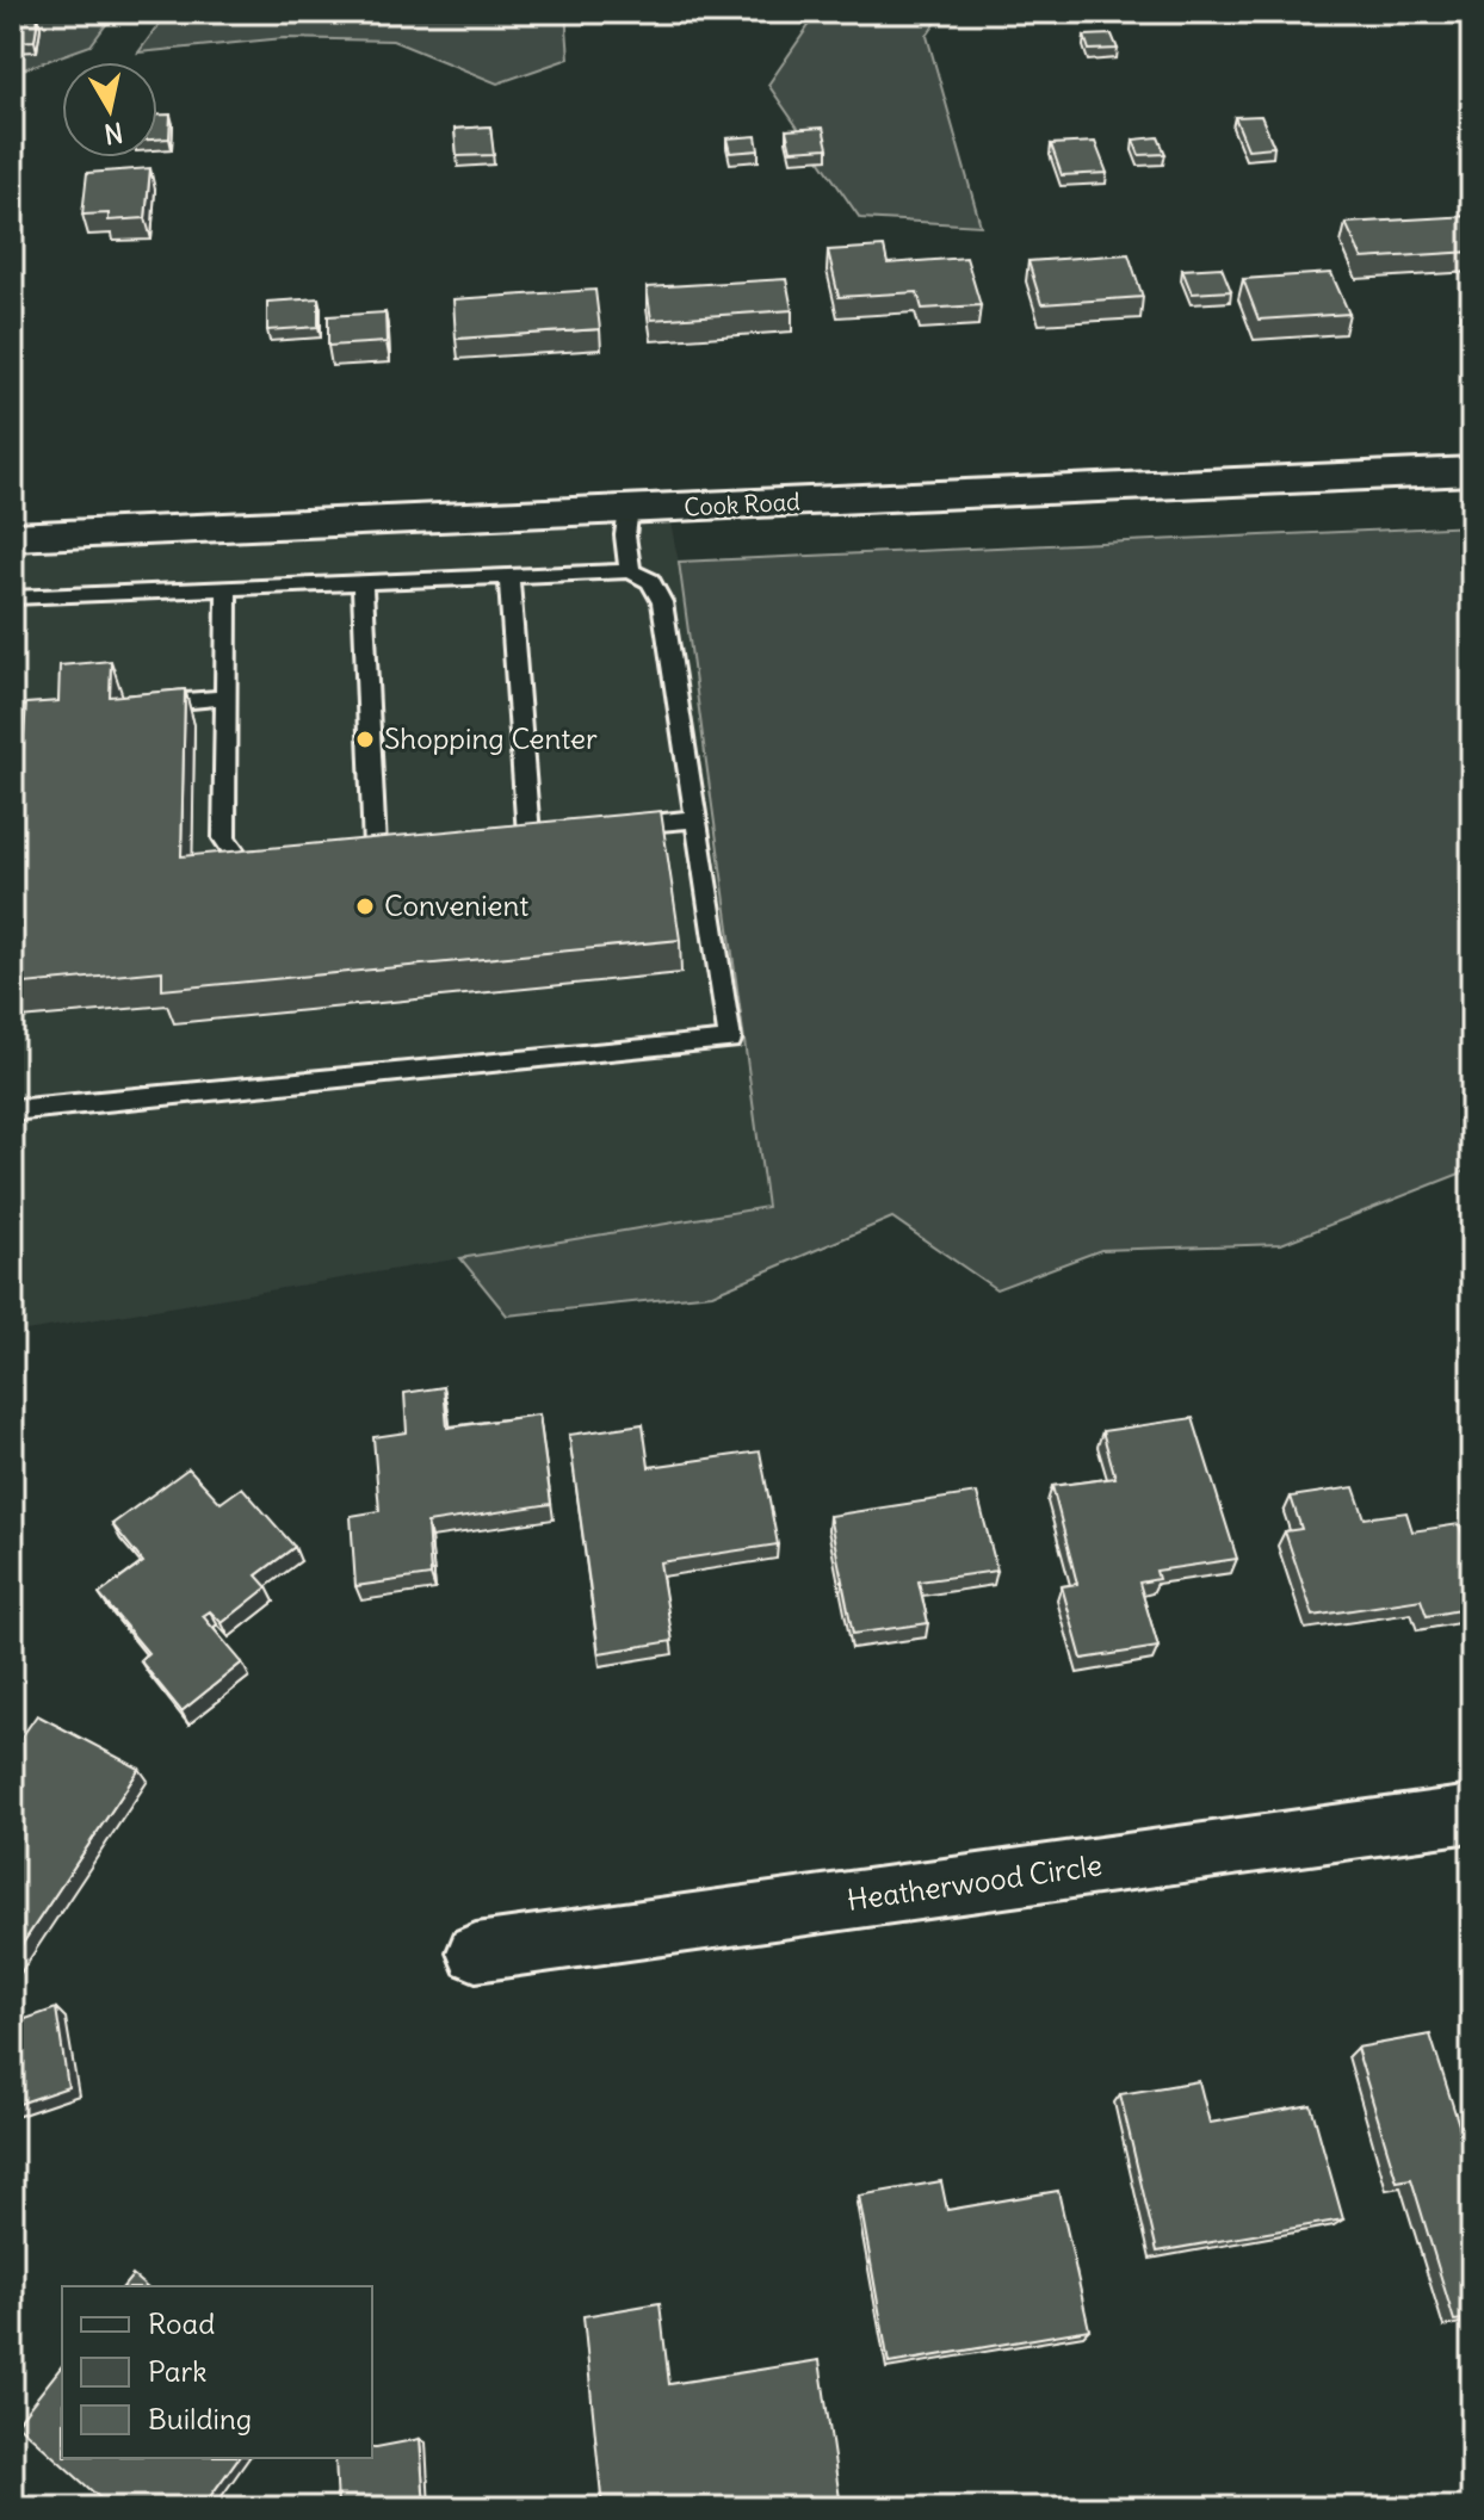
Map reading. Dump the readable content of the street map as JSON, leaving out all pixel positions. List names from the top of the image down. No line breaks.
{"streets":{"street":["Cook Road","Heatherwood Circle"]},"places":["Shopping Center","Convenient"],"legend":["Road","Park","Building"],"north":"bottom"}
